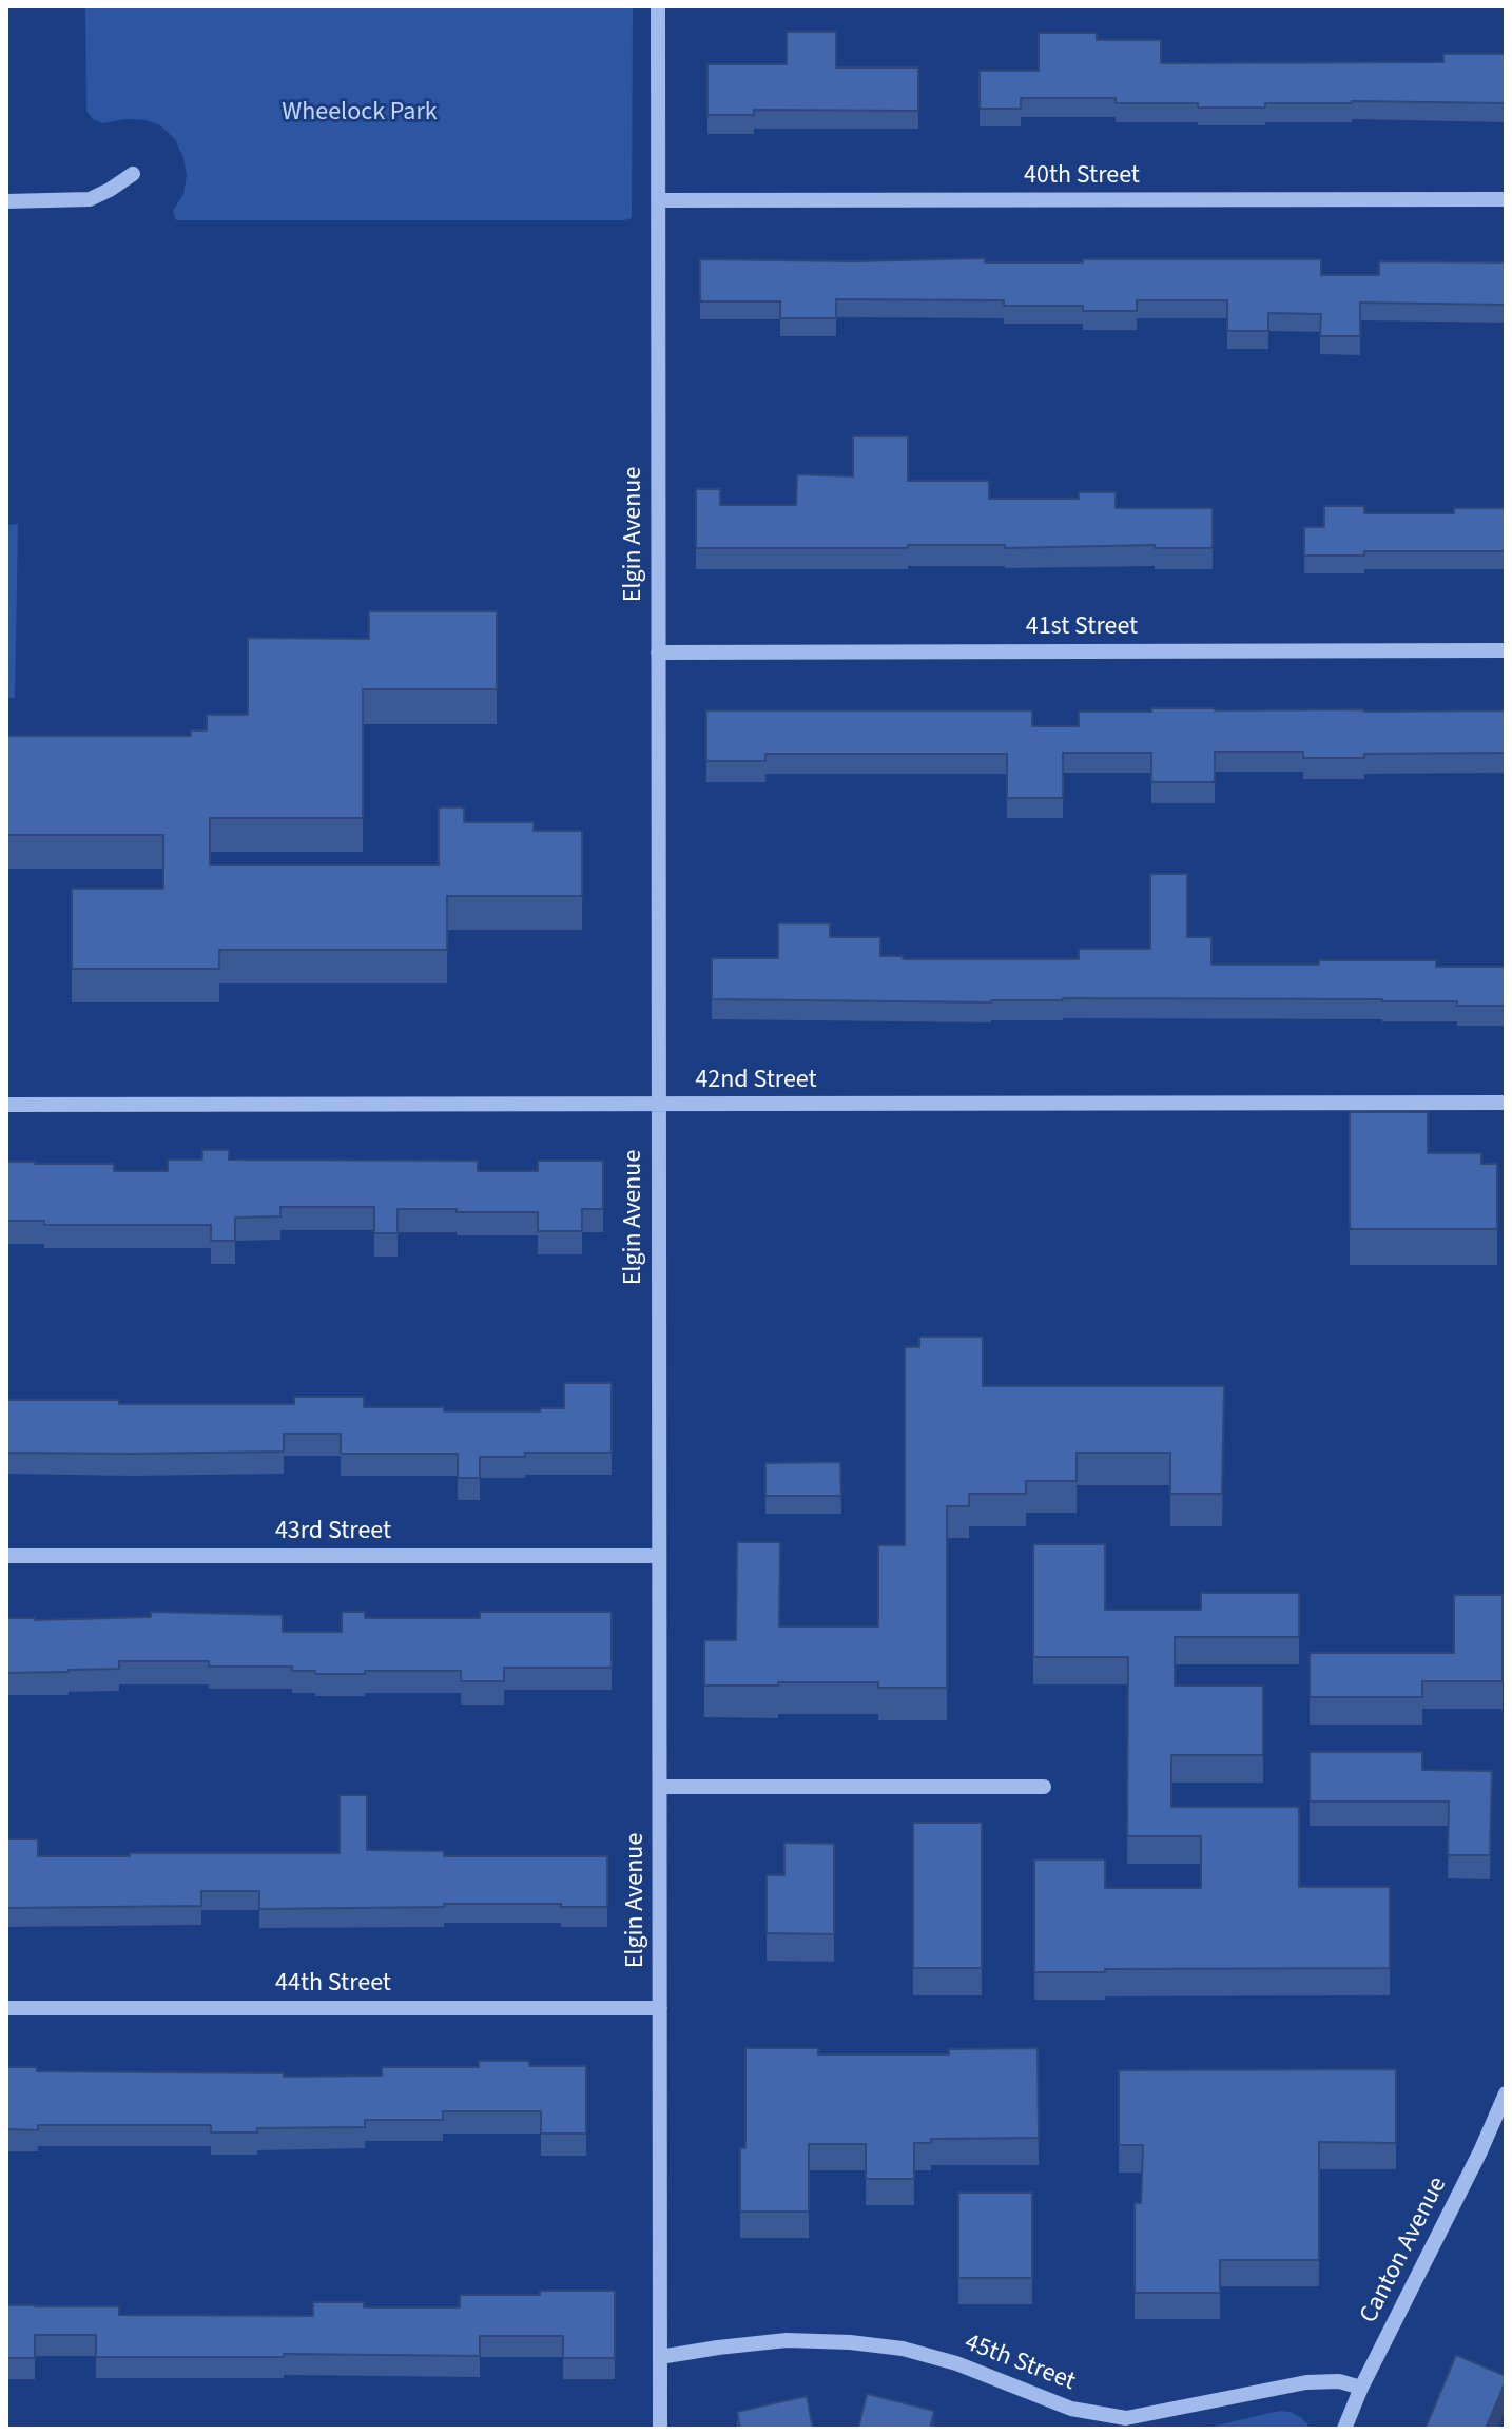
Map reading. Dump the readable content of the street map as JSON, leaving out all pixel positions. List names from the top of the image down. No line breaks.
{"streets":{"street":["40th Street","Elgin Avenue","41st Street","42nd Street","43rd Street","44th Street","Canton Avenue","45th Street"]},"crossings":[["40th Street","Elgin Avenue"],["Elgin Avenue","41st Street"],["Elgin Avenue","42nd Street"],["Elgin Avenue","43rd Street"],["Elgin Avenue","44th Street"],["Elgin Avenue","45th Street"],["Canton Avenue","45th Street"]],"parks":["Wheelock Park"]}
